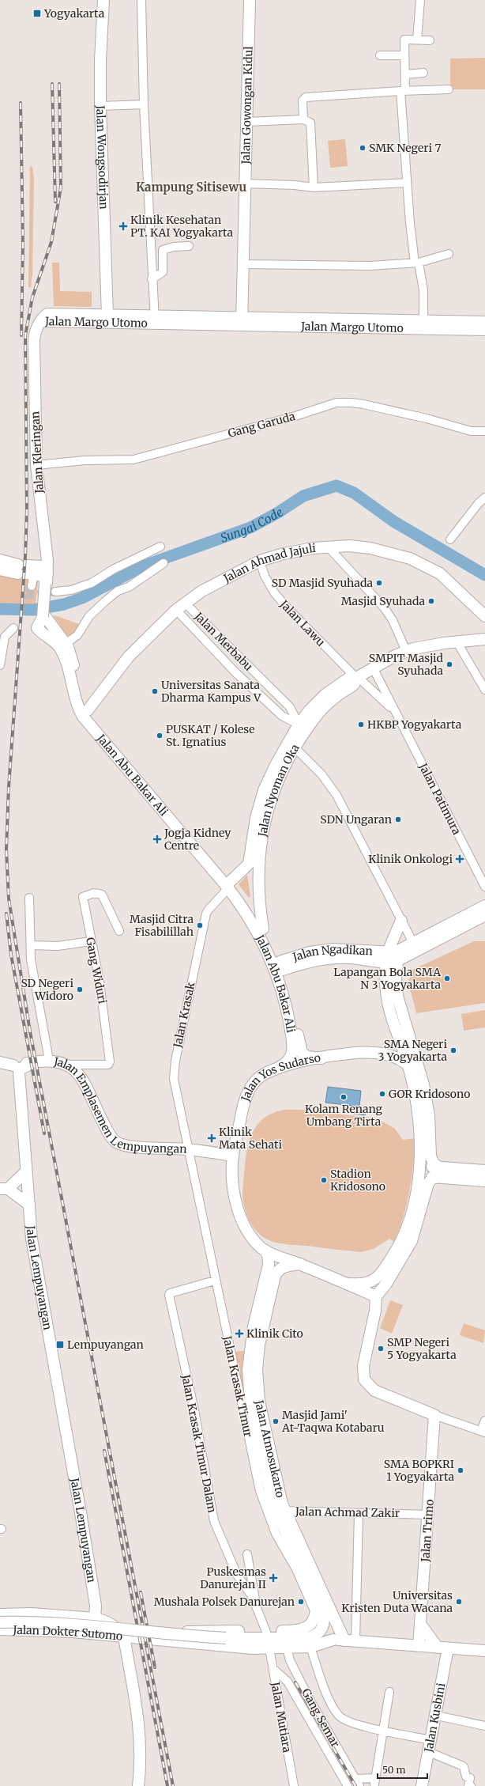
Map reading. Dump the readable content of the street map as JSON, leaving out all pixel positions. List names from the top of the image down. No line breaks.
{"streets":{"street":["Jalan Gowongan Kidul","Jalan Wongsodirjan","Jalan Margo Utomo","Gang Garuda","Jalan Kleringan","Jalan Ahmad Jajuli","Jalan Lawu","Jalan Merbabu","Jalan Abu Bakar Ali","Jalan Nyoman Oka","Jalan Patimura","Jalan Ngadikan","Gang Widuri","Jalan Krasak","Jalan Yos Sudarso","Jalan Emplasemen Lempuyangan","Jalan Lempuyangan","Jalan Krasak Timur","Jalan Krasak Timur Dalam","Jalan Atmosukarto","Jalan Achmad Zakir","Jalan Trimo","Jalan Dokter Sutomo","Jalan Mutiara","Jalan Kusbini","Gang Semar"]},"crossings":[["Jalan Gowongan Kidul","Jalan Margo Utomo"],["Jalan Wongsodirjan","Jalan Margo Utomo"],["Jalan Margo Utomo","Jalan Kleringan"],["Gang Garuda","Jalan Kleringan"],["Jalan Kleringan","Jalan Abu Bakar Ali"],["Jalan Ahmad Jajuli","Jalan Lawu"],["Jalan Ahmad Jajuli","Jalan Merbabu"],["Jalan Ahmad Jajuli","Jalan Abu Bakar Ali"],["Jalan Lawu","Jalan Nyoman Oka"],["Jalan Lawu","Jalan Patimura"],["Jalan Merbabu","Jalan Nyoman Oka"],["Jalan Abu Bakar Ali","Jalan Nyoman Oka"],["Jalan Abu Bakar Ali","Jalan Ngadikan"],["Jalan Abu Bakar Ali","Jalan Krasak"],["Jalan Abu Bakar Ali","Jalan Yos Sudarso"],["Jalan Nyoman Oka","Jalan Patimura"],["Jalan Nyoman Oka","Jalan Krasak"],["Gang Widuri","Jalan Emplasemen Lempuyangan"],["Jalan Krasak","Jalan Emplasemen Lempuyangan"],["Jalan Krasak","Jalan Krasak Timur"],["Jalan Yos Sudarso","Jalan Emplasemen Lempuyangan"],["Jalan Yos Sudarso","Jalan Atmosukarto"],["Jalan Emplasemen Lempuyangan","Jalan Lempuyangan"],["Jalan Emplasemen Lempuyangan","Jalan Krasak Timur"],["Jalan Lempuyangan","Jalan Dokter Sutomo"],["Jalan Krasak Timur","Jalan Krasak Timur Dalam"],["Jalan Krasak Timur","Jalan Atmosukarto"],["Jalan Krasak Timur","Jalan Achmad Zakir"],["Jalan Atmosukarto","Jalan Achmad Zakir"],["Jalan Achmad Zakir","Jalan Trimo"]],"districts":["Kampung Sitisewu"],"water":["Sungai Code"],"places":{"transit":["Yogyakarta","Lempuyangan"],"other":["SMK Negeri 7","SD Masjid Syuhada","Masjid Syuhada","SMPIT Masjid Syuhada","Universitas Sanata Dharma Kampus V","HKBP Yogyakarta","PUSKAT / Kolese St. Ignatius","SDN Ungaran","Masjid Citra Fisabilillah","Lapangan Bola SMA N 3 Yogyakarta","SD Negeri Widoro","SMA Negeri 3 Yogyakarta","GOR Kridosono","Kolam Renang Umbang Tirta","Stadion Kridosono","SMP Negeri 5 Yogyakarta","Masjid Jami' At-Taqwa Kotabaru","SMA BOPKRI 1 Yogyakarta","Mushala Polsek Danurejan","Universitas Kristen Duta Wacana"],"health":["Klinik Kesehatan PT. KAI Yogyakarta","Jogja Kidney Centre","Klinik Onkologi","Klinik Mata Sehati","Klinik Cito","Puskesmas Danurejan II"]},"scale_bar":"50 m"}
